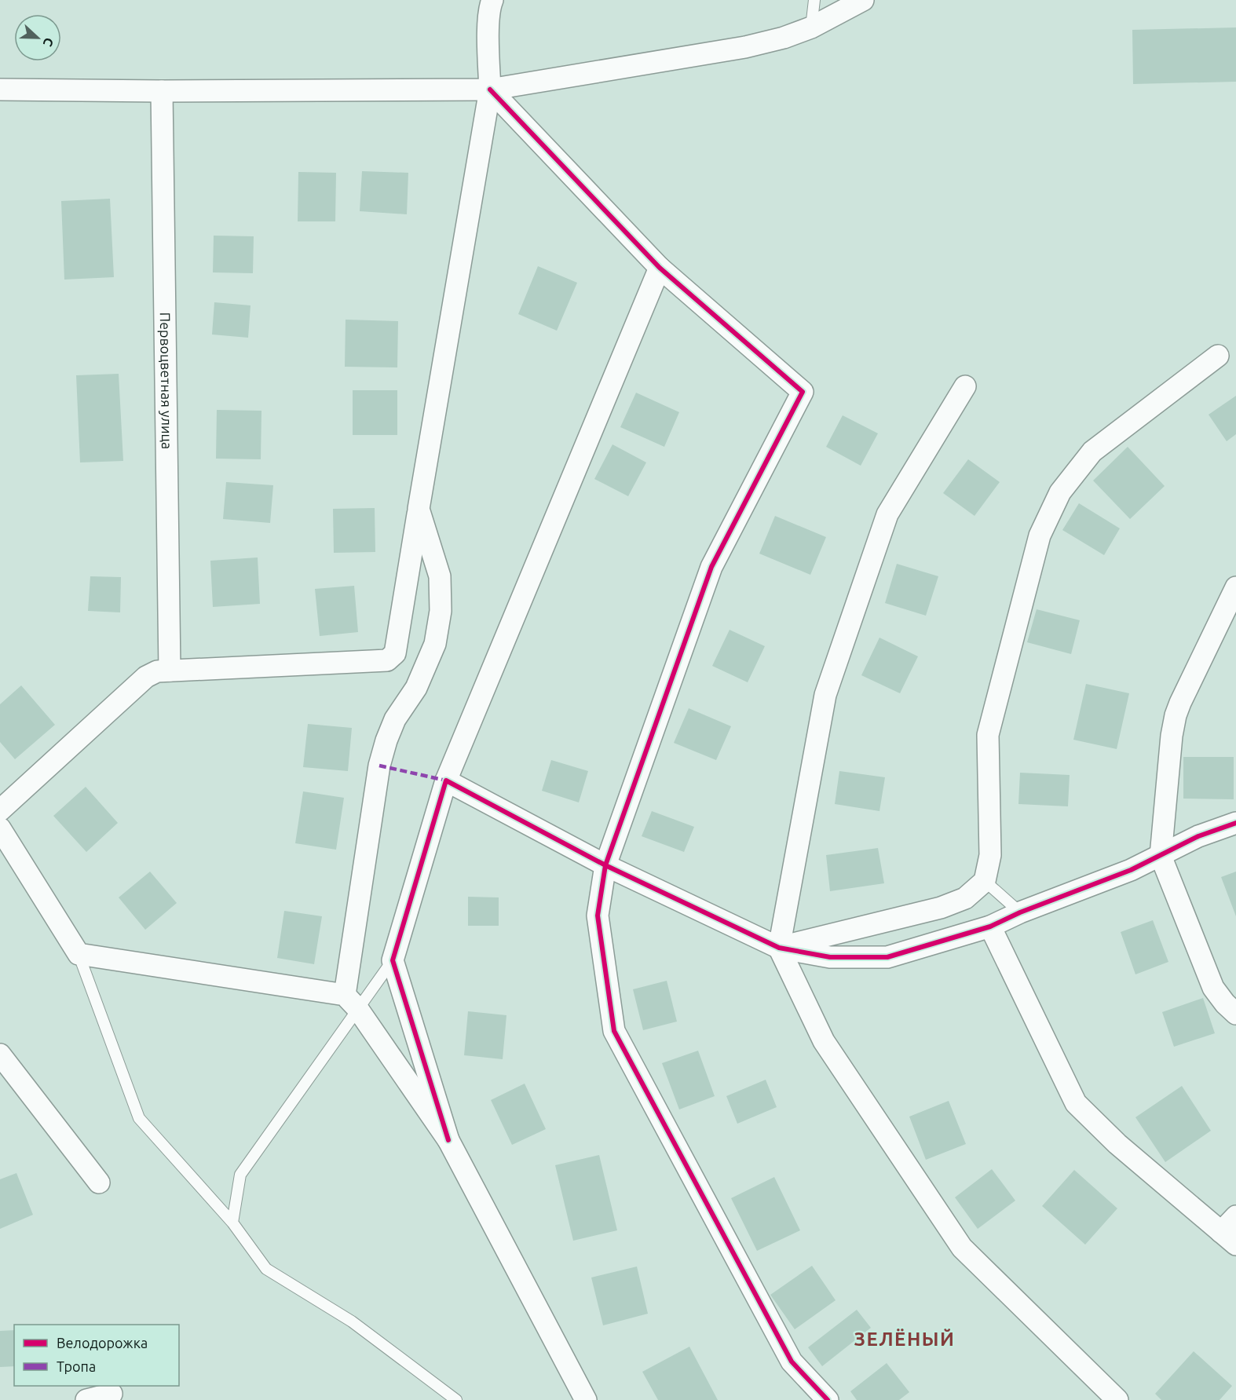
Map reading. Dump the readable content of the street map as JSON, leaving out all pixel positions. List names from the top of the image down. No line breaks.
{"streets":{"street":["Первоцветная улица"]},"districts":["ЗЕЛЁНЫЙ"],"legend":["Велодорожка","Тропа"],"north":"right"}
